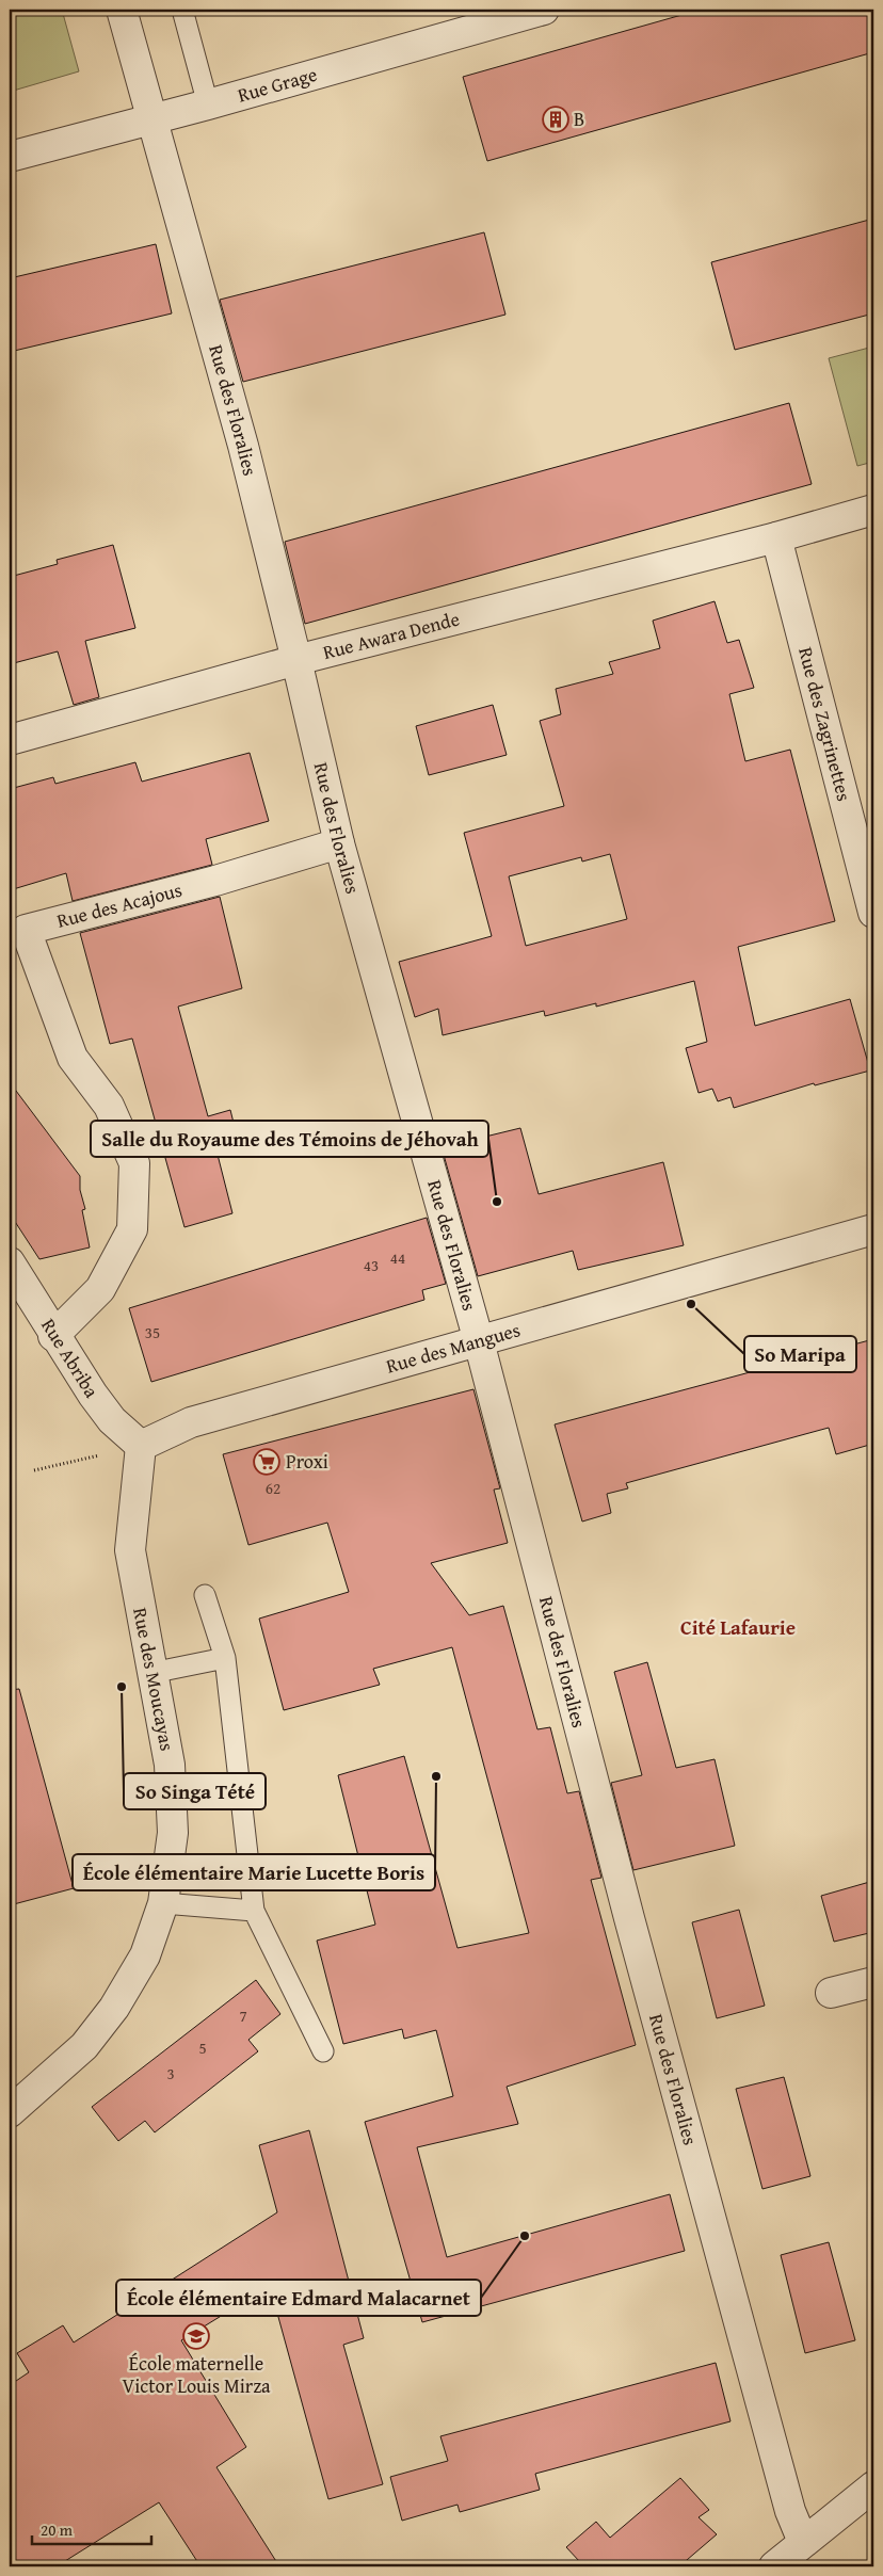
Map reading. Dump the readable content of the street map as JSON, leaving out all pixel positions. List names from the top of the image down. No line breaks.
{"streets":{"street":["Rue Grage","Rue des Floralies","Rue Awara Dende","Rue des Zagrinettes","Rue des Acajous","Rue des Mangues","Rue Abriba","Rue des Moucayas"]},"crossings":[["Rue Grage","Rue des Floralies"],["Rue des Floralies","Rue Awara Dende"],["Rue des Floralies","Rue des Acajous"],["Rue des Floralies","Rue des Mangues"],["Rue Awara Dende","Rue des Zagrinettes"],["Rue des Acajous","Rue Abriba"],["Rue des Mangues","Rue Abriba"],["Rue des Mangues","Rue des Moucayas"],["Rue Abriba","Rue des Moucayas"]],"districts":["Cité Lafaurie"],"places":{"building":["B"],"other":["Salle du Royaume des Témoins de Jéhovah","So Maripa","So Singa Tété","École élémentaire Marie Lucette Boris","École élémentaire Edmard Malacarnet"],"supermarket":["Proxi"],"school or university":["École maternelle Victor Louis Mirza"]},"house_numbers":["44","43","35","62","7","5","3"],"scale_bar":"20 m"}
